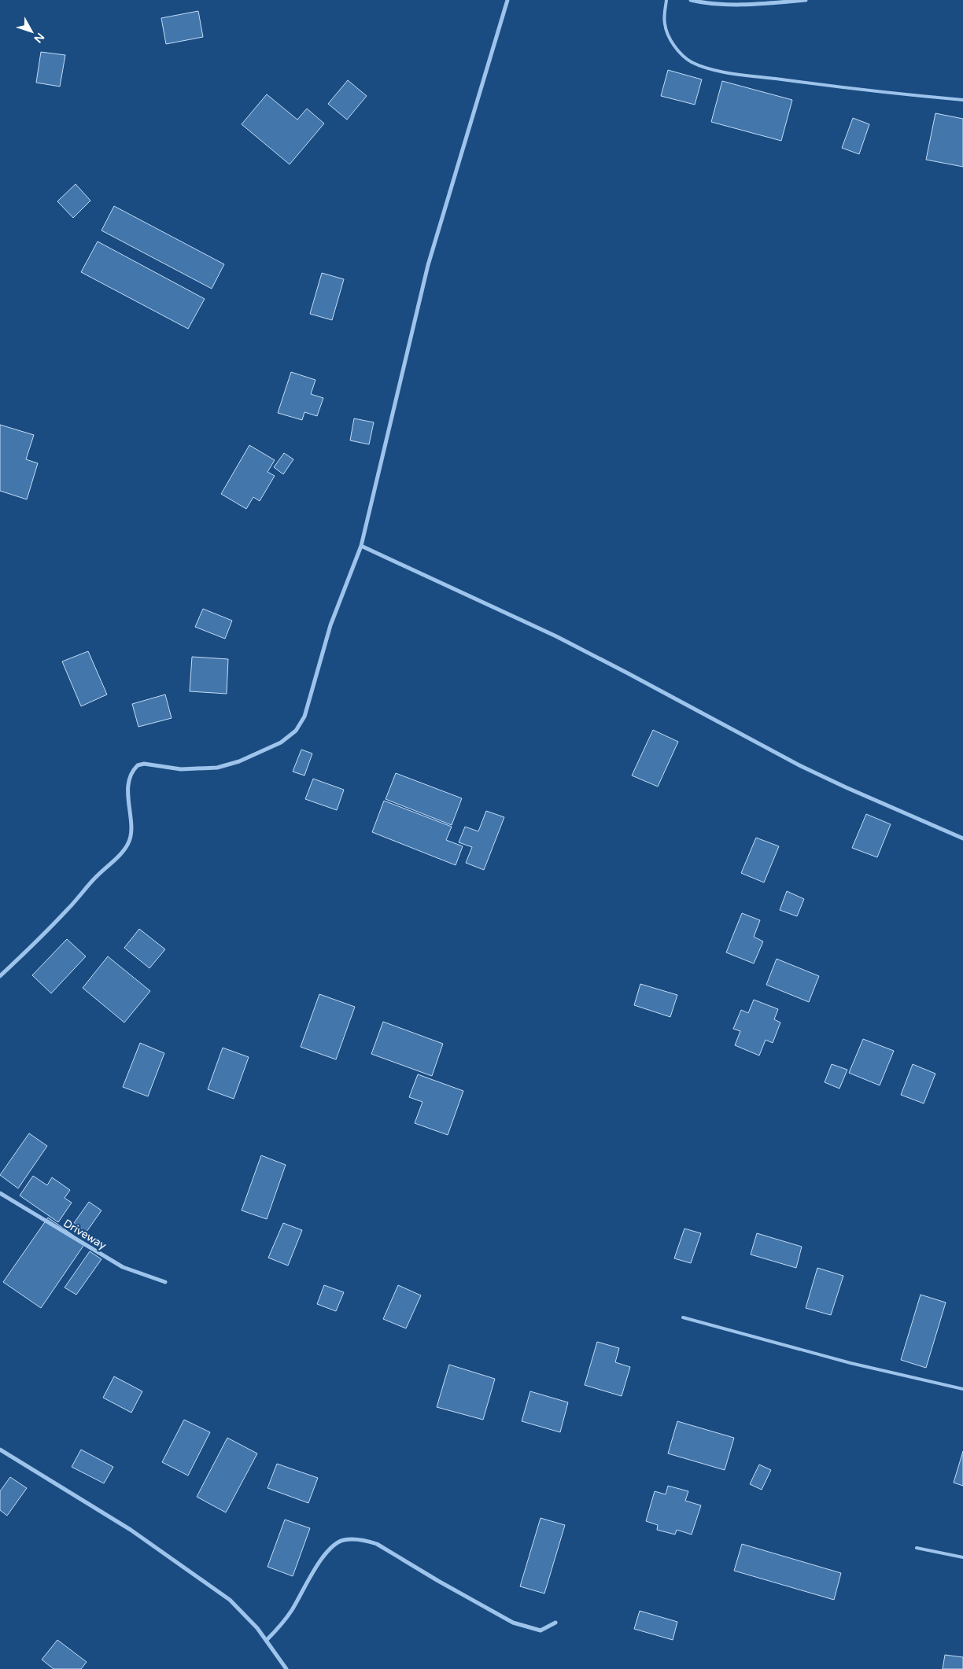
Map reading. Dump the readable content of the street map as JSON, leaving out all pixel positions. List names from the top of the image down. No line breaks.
{"streets":{"street":["Driveway"]},"north":"bottom right"}
